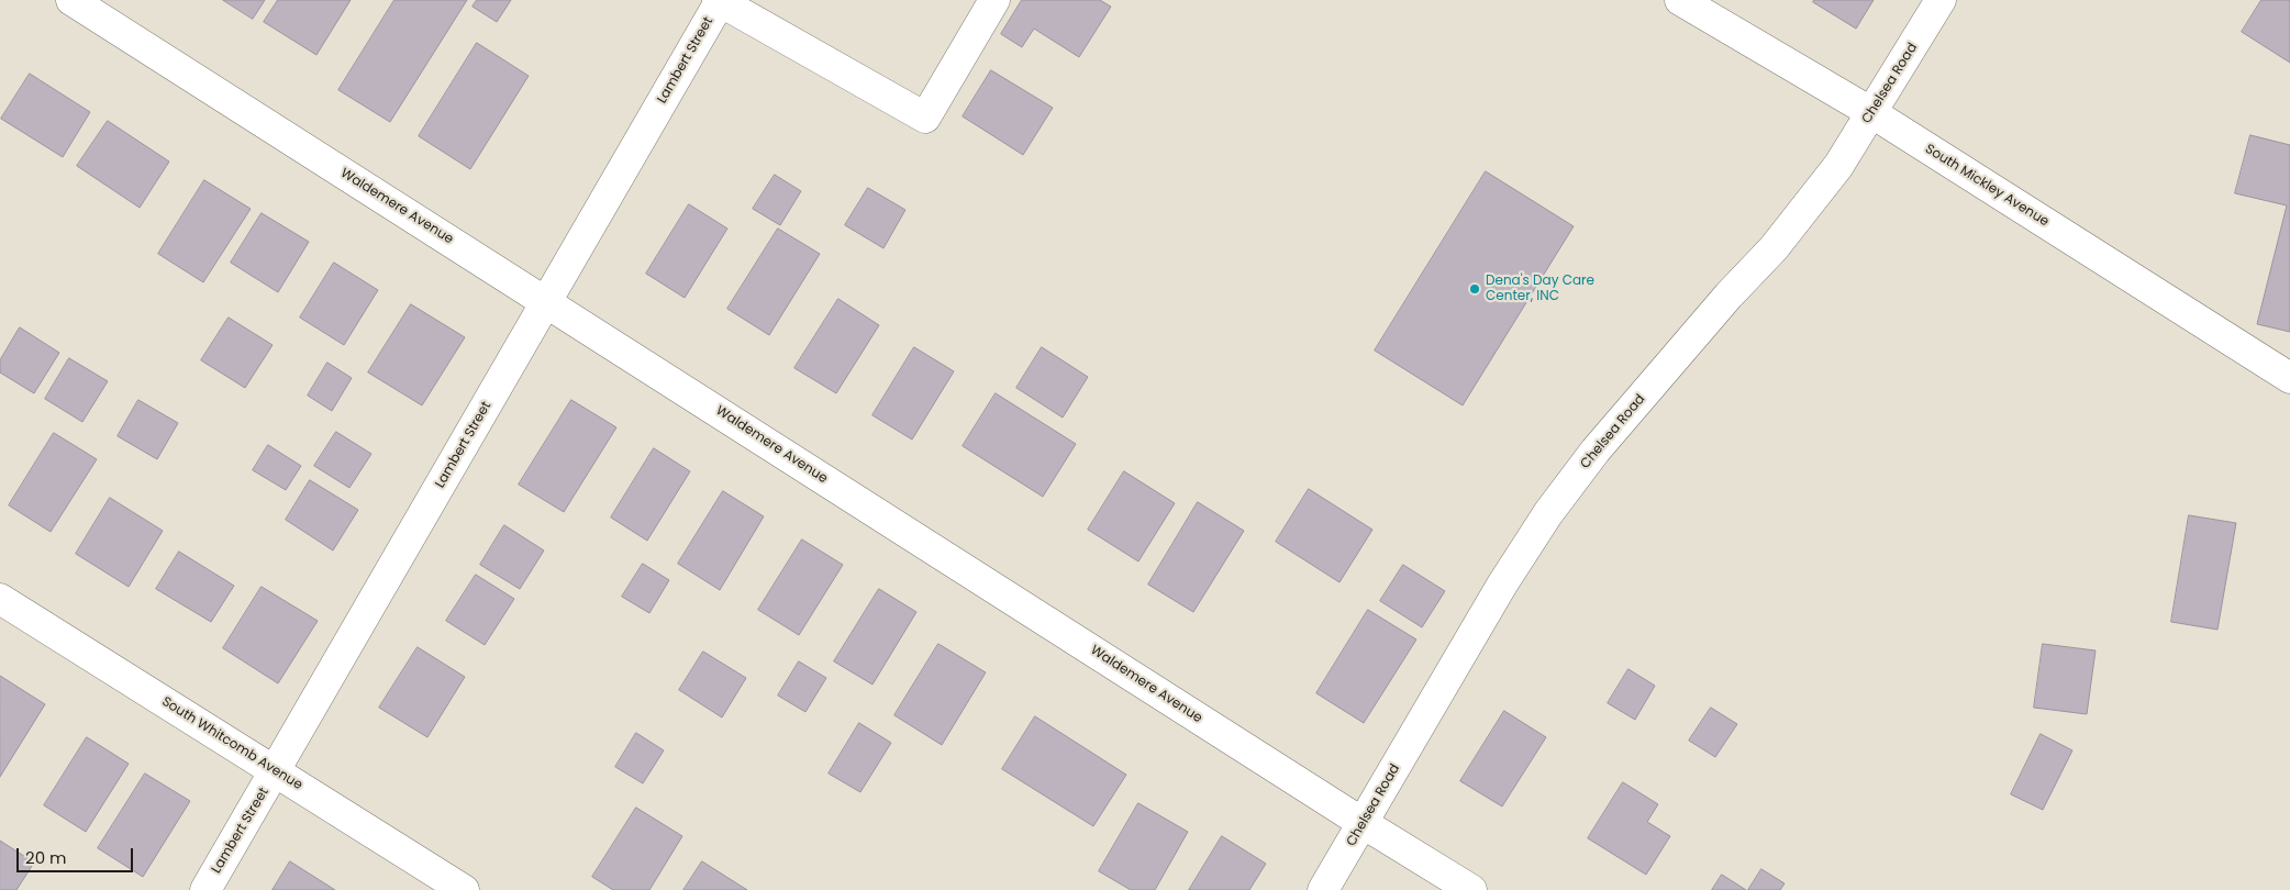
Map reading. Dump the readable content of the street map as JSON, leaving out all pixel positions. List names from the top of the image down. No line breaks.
{"streets":{"street":["Lambert Street","Chelsea Road","South Mickley Avenue","Waldemere Avenue","South Whitcomb Avenue"]},"crossings":[["Lambert Street","Waldemere Avenue"],["Lambert Street","South Whitcomb Avenue"],["Chelsea Road","South Mickley Avenue"],["Chelsea Road","Waldemere Avenue"]],"places":["Dena's Day Care Center, INC"],"scale_bar":"20 m"}
